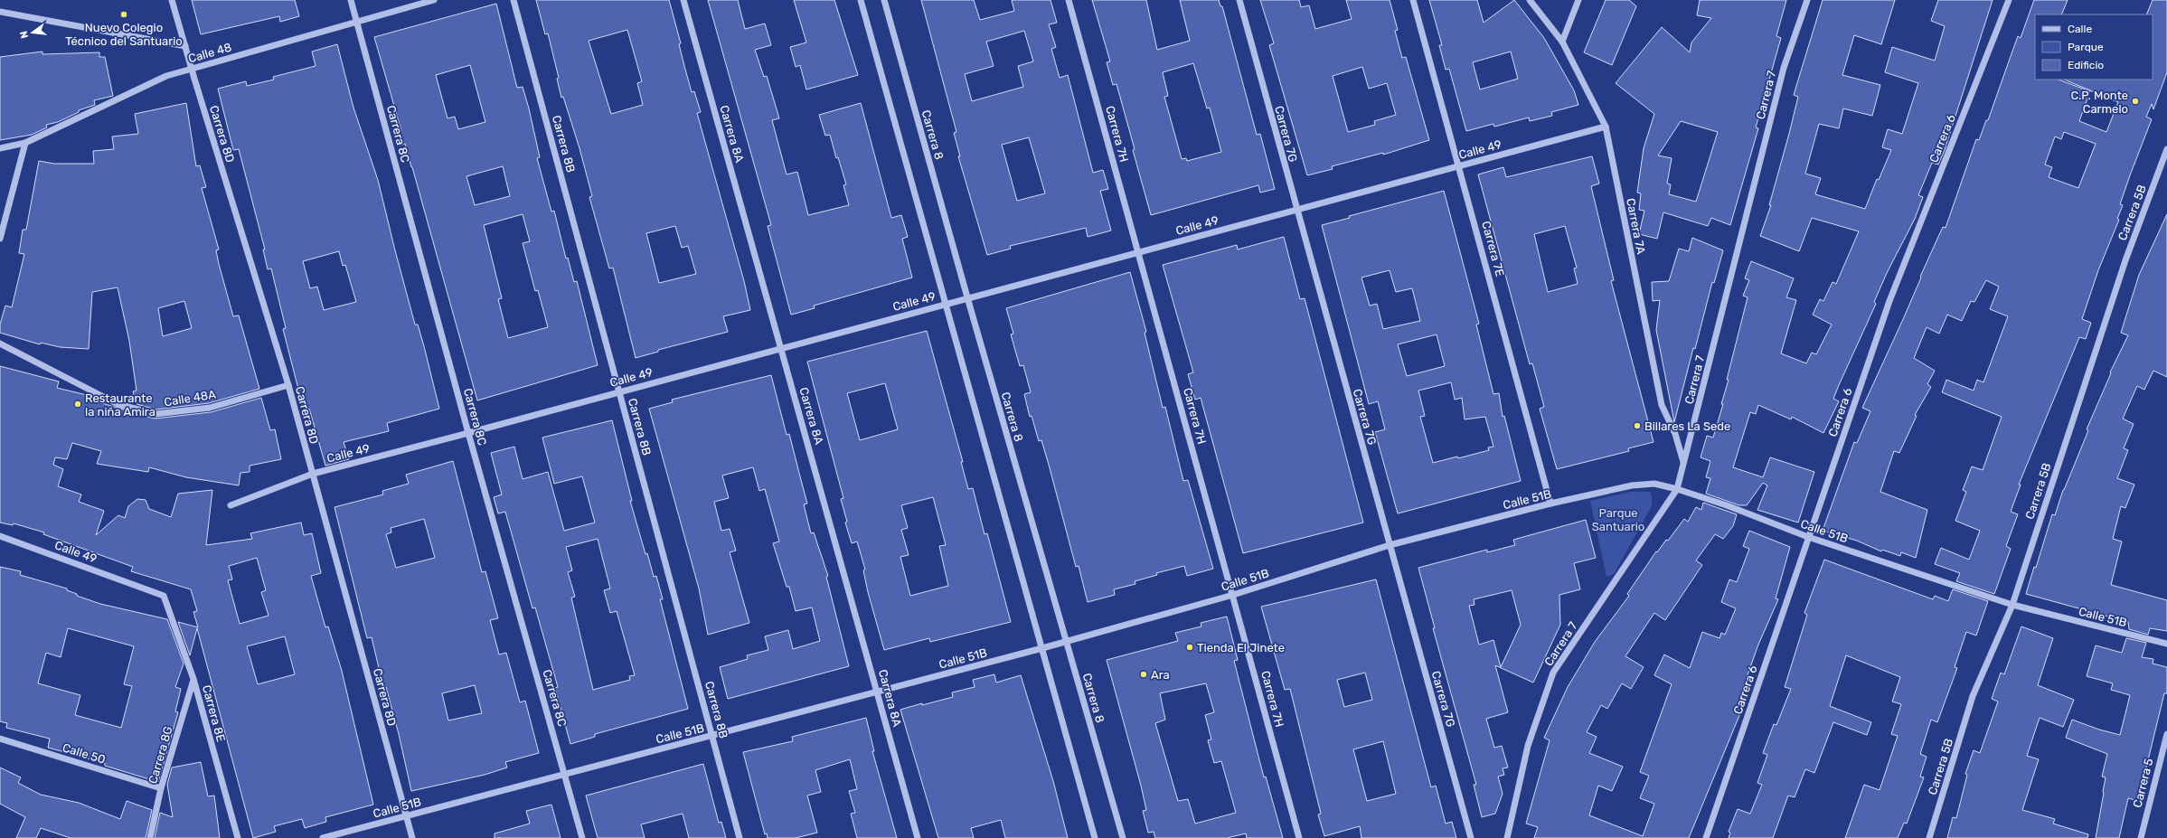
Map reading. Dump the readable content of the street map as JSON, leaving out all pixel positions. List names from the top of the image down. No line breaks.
{"streets":{"street":["Calle 48","Carrera 7","Carrera 8D","Carrera 8C","Carrera 8A","Carrera 7H","Carrera 7G","Carrera 8","Carrera 6","Carrera 8B","Calle 49","Carrera 5B","Carrera 7A","Carrera 7E","Calle 48A","Calle 51B","Carrera 8E","Calle 50","Carrera 8G","Carrera 5"]},"crossings":[["Calle 48","Carrera 8D"],["Calle 48","Carrera 8C"],["Carrera 7","Carrera 7A"],["Carrera 7","Calle 51B"],["Carrera 8D","Calle 49"],["Carrera 8D","Calle 48A"],["Carrera 8D","Calle 51B"],["Carrera 8C","Calle 49"],["Carrera 8C","Calle 51B"],["Carrera 8A","Calle 49"],["Carrera 8A","Calle 51B"],["Carrera 7H","Calle 49"],["Carrera 7H","Calle 51B"],["Carrera 7G","Calle 49"],["Carrera 7G","Calle 51B"],["Carrera 8","Calle 49"],["Carrera 8","Calle 51B"],["Carrera 6","Calle 51B"],["Carrera 8B","Calle 49"],["Carrera 8B","Calle 51B"],["Calle 49","Carrera 7A"],["Calle 49","Carrera 7E"],["Calle 49","Carrera 8E"],["Carrera 5B","Calle 51B"],["Carrera 7E","Calle 51B"],["Carrera 8E","Carrera 8G"],["Calle 50","Carrera 8G"]],"parks":["Parque Santuario"],"places":["Nuevo Colegio Técnico del Santuario","C.P. Monte Carmelo","Restaurante la niña Amira","Billares La Sede","Tienda El Jinete","Ara"],"legend":["Calle","Parque","Edificio"],"north":"left"}
